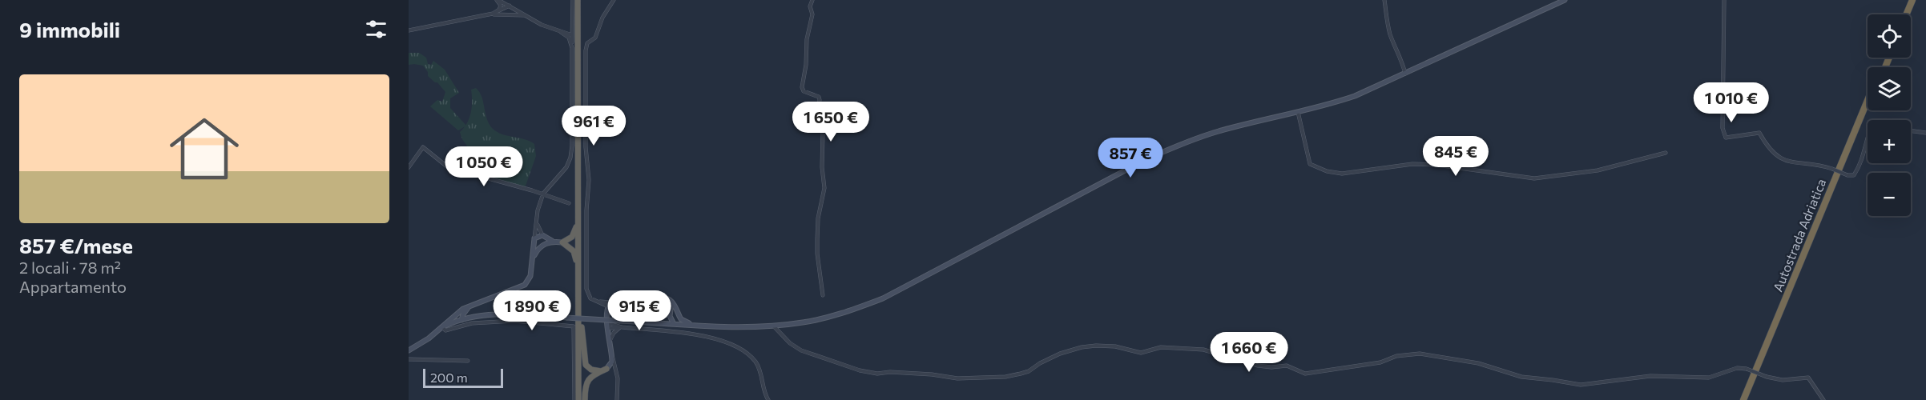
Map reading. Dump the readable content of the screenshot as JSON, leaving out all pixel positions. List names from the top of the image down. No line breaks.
{"streets":{"highway":["Autostrada Adriatica"]},"scale_bar":"200 m","page":{"heading":"9 immobili","map_buttons":["+","−"],"list":[{"name":"857 €/mese","note":"2 locali · 78 m² · Appartamento"}],"price":["1 010 €","1 650 €","961 €","845 €","857 €","1 050 €","1 890 €","915 €","1 660 €"],"scale":"200 m"}}
